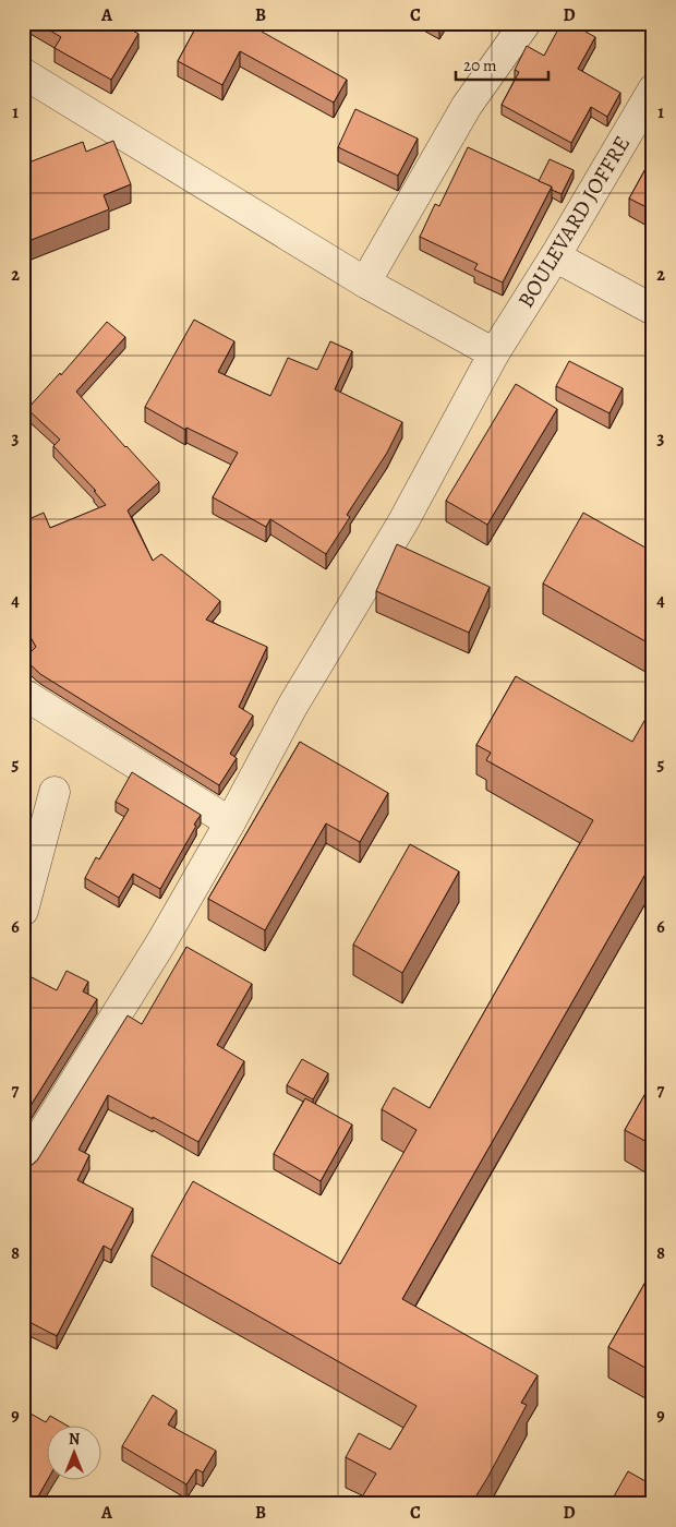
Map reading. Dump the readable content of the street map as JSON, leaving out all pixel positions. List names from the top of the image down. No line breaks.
{"streets":{"street":["BOULEVARD JOFFRE"]},"scale_bar":"20 m","north":"top","grid":{"columns":["A","B","C","D"],"rows":["1","2","3","4","5","6","7","8","9"]}}
